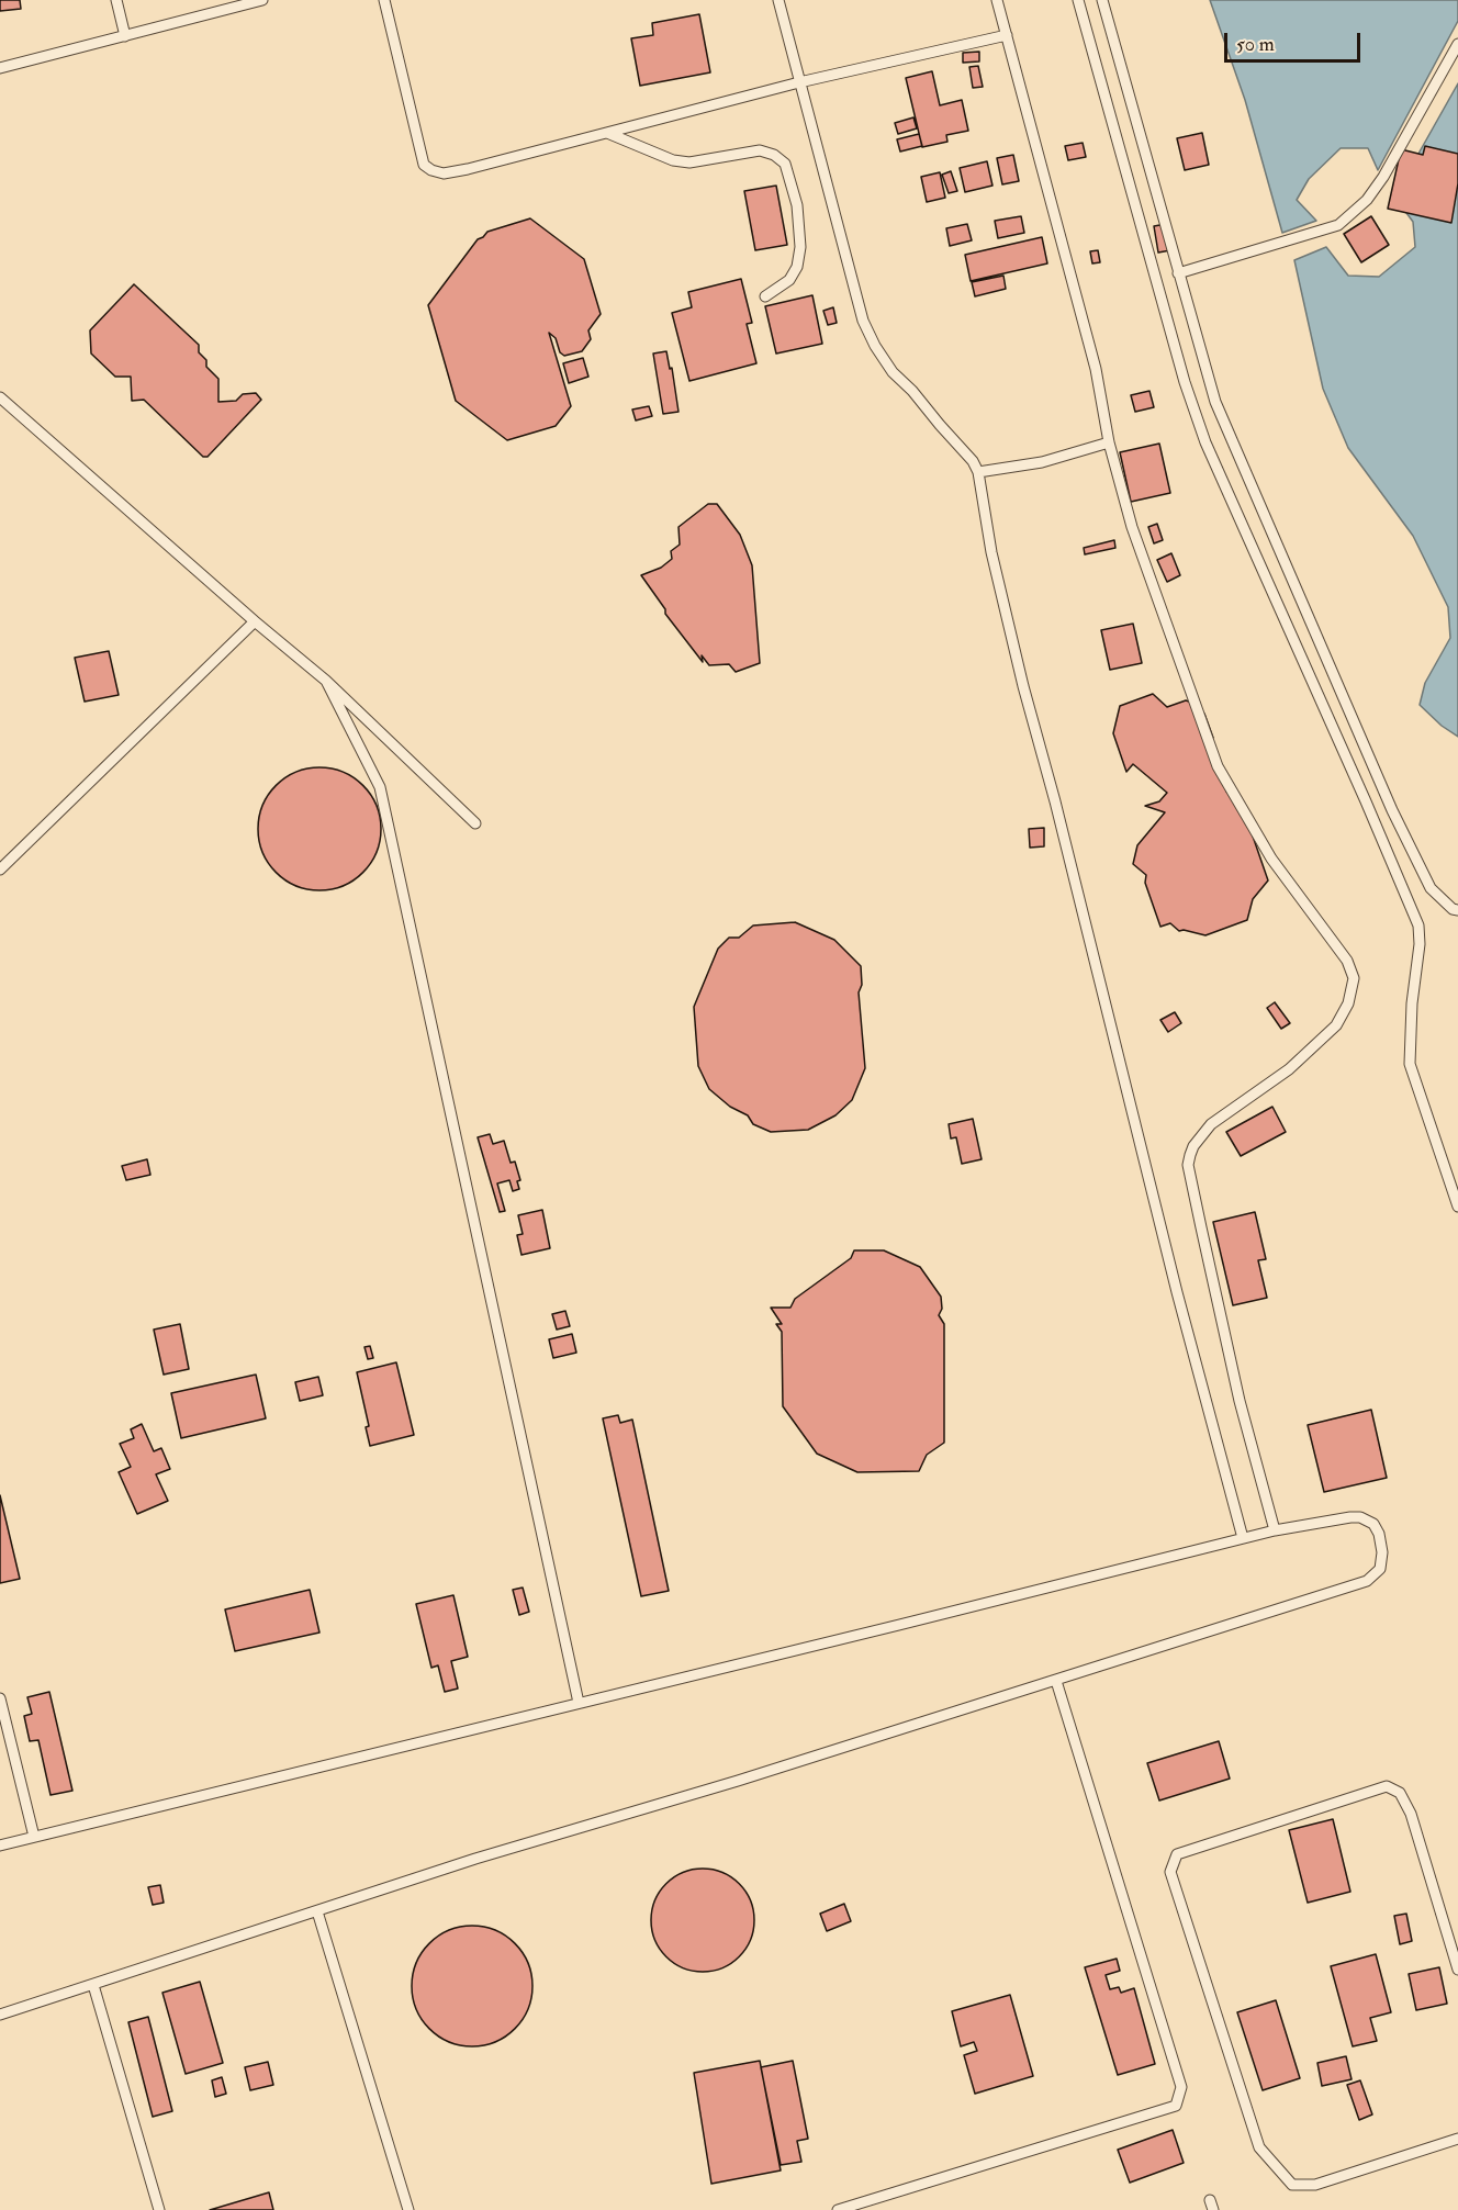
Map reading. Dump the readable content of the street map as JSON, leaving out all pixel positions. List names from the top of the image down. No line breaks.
{"scale_bar":"50 m"}
